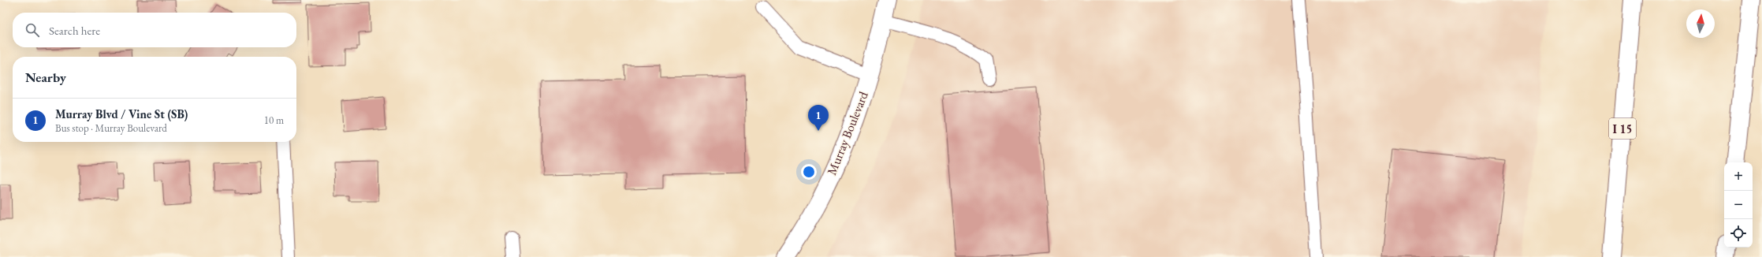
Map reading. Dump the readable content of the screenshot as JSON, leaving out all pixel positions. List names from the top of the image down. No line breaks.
{"streets":{"main road":["I 15","Murray Boulevard"]},"north":"top","page":{"search":"Search here","heading":"Nearby","list":[{"mark":"1","name":"Murray Blvd / Vine St (SB)","note":"Bus stop · Murray Boulevard","value":"10 m"}],"pins":"1","map_buttons":["+","−"]}}
